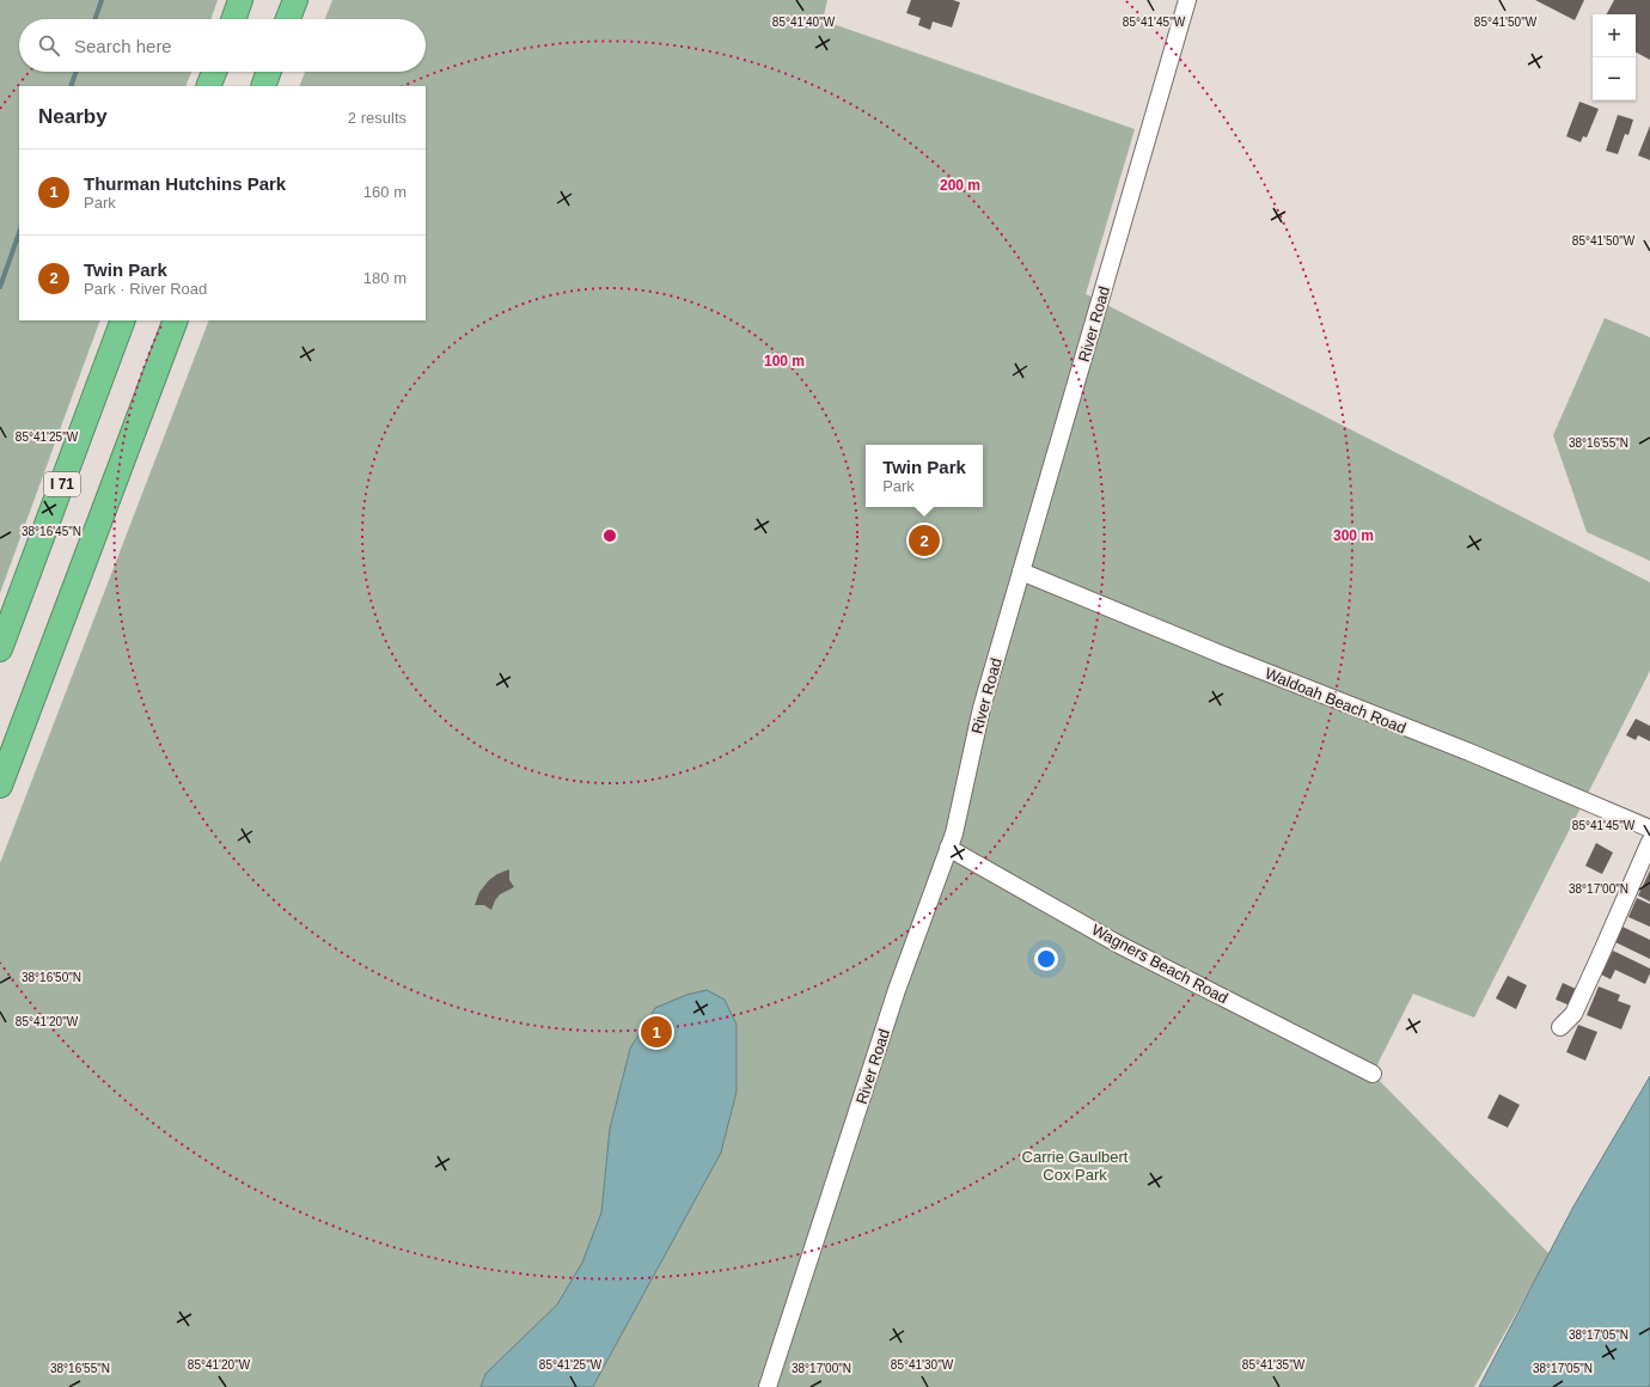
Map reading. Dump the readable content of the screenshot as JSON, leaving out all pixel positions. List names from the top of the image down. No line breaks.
{"streets":{"highway":["I 71"],"street":["River Road","Waldoah Beach Road","Wagners Beach Road"]},"crossings":[["River Road","Waldoah Beach Road"],["River Road","Wagners Beach Road"]],"parks":["Carrie Gaulbert Cox Park"],"page":{"map_buttons":["+","−"],"search":"Search here","heading":["Nearby","2 results"],"list":[{"mark":"1","name":"Thurman Hutchins Park","note":"Park","value":"160 m"},{"mark":"2","name":"Twin Park","note":"Park · River Road","value":"180 m"}],"popup":["Twin Park","Park"],"pins":["2","1"]},"coordinates":["85°41'40\"W","85°41'45\"W","85°41'50\"W","85°41'25\"W","38°16'55\"N","38°16'45\"N","38°17'00\"N","38°16'50\"N","85°41'20\"W","38°17'05\"N","85°41'30\"W","85°41'35\"W"],"rings":["200 m","100 m","300 m"]}
